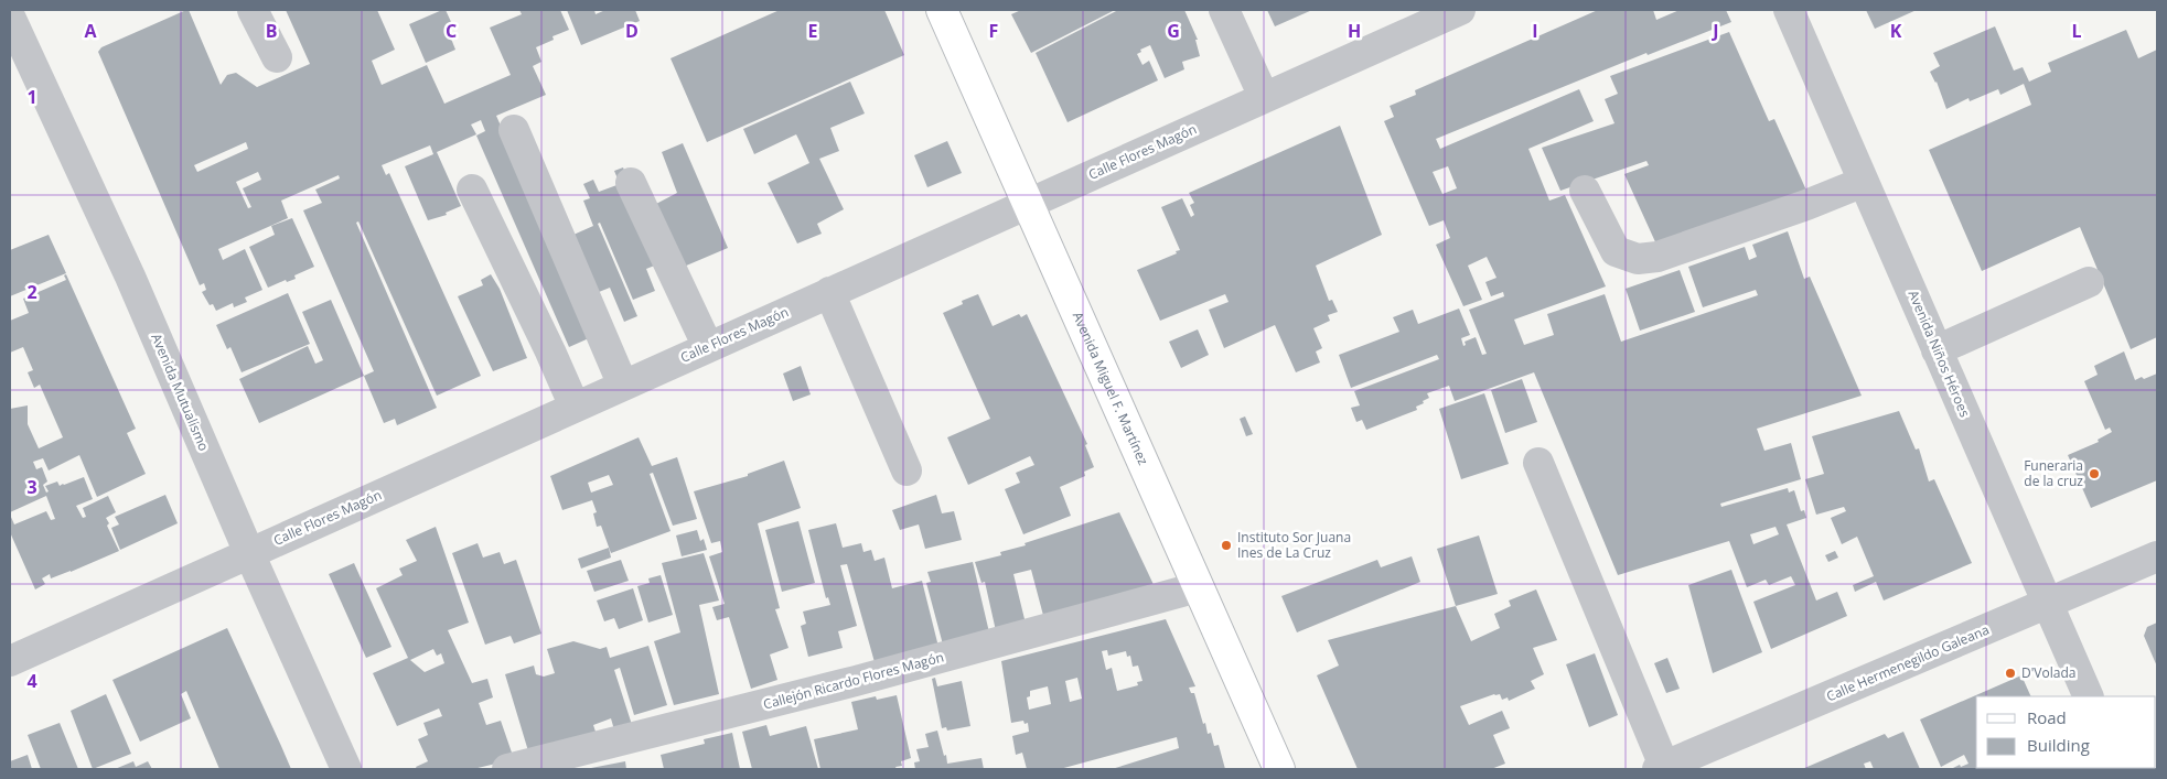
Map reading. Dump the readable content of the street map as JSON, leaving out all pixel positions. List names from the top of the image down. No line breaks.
{"streets":{"main road":["Avenida Miguel F. Martínez"],"street":["Calle Flores Magón","Avenida Niños Héroes","Avenida Mutualismo","Calle Hermenegildo Galeana","Callejón Ricardo Flores Magón"]},"crossings":[["Calle Flores Magón","Avenida Miguel F. Martínez"],["Calle Flores Magón","Avenida Mutualismo"],["Avenida Niños Héroes","Calle Hermenegildo Galeana"],["Avenida Miguel F. Martínez","Callejón Ricardo Flores Magón"]],"places":["Funeraria de la cruz","Instituto Sor Juana Ines de La Cruz","D'Volada"],"legend":["Road","Building"],"grid":{"columns":["A","B","C","D","E","F","G","H","I","J","K","L"],"rows":["1","2","3","4"]}}
